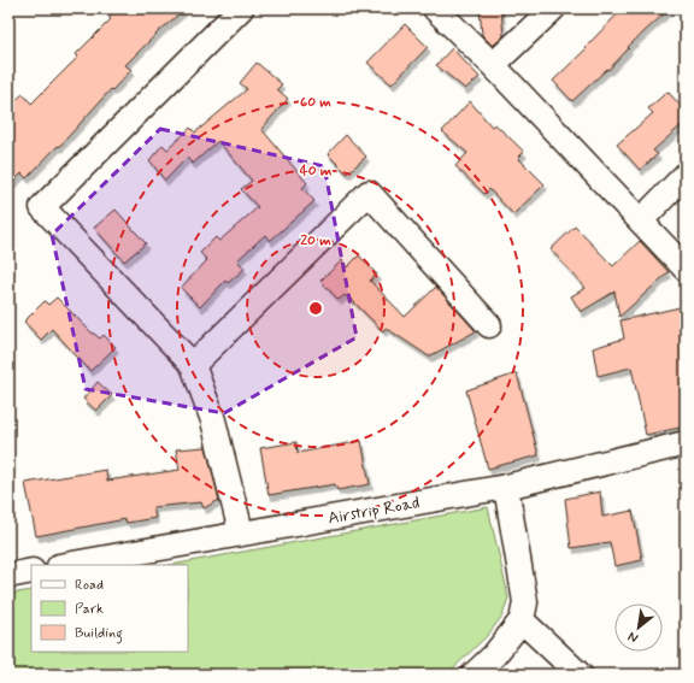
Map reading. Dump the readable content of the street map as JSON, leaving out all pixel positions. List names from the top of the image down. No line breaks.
{"streets":{"street":["Airstrip Road"]},"legend":["Road","Park","Building"],"north":"bottom left","rings":["60 m","40 m","20 m"]}
